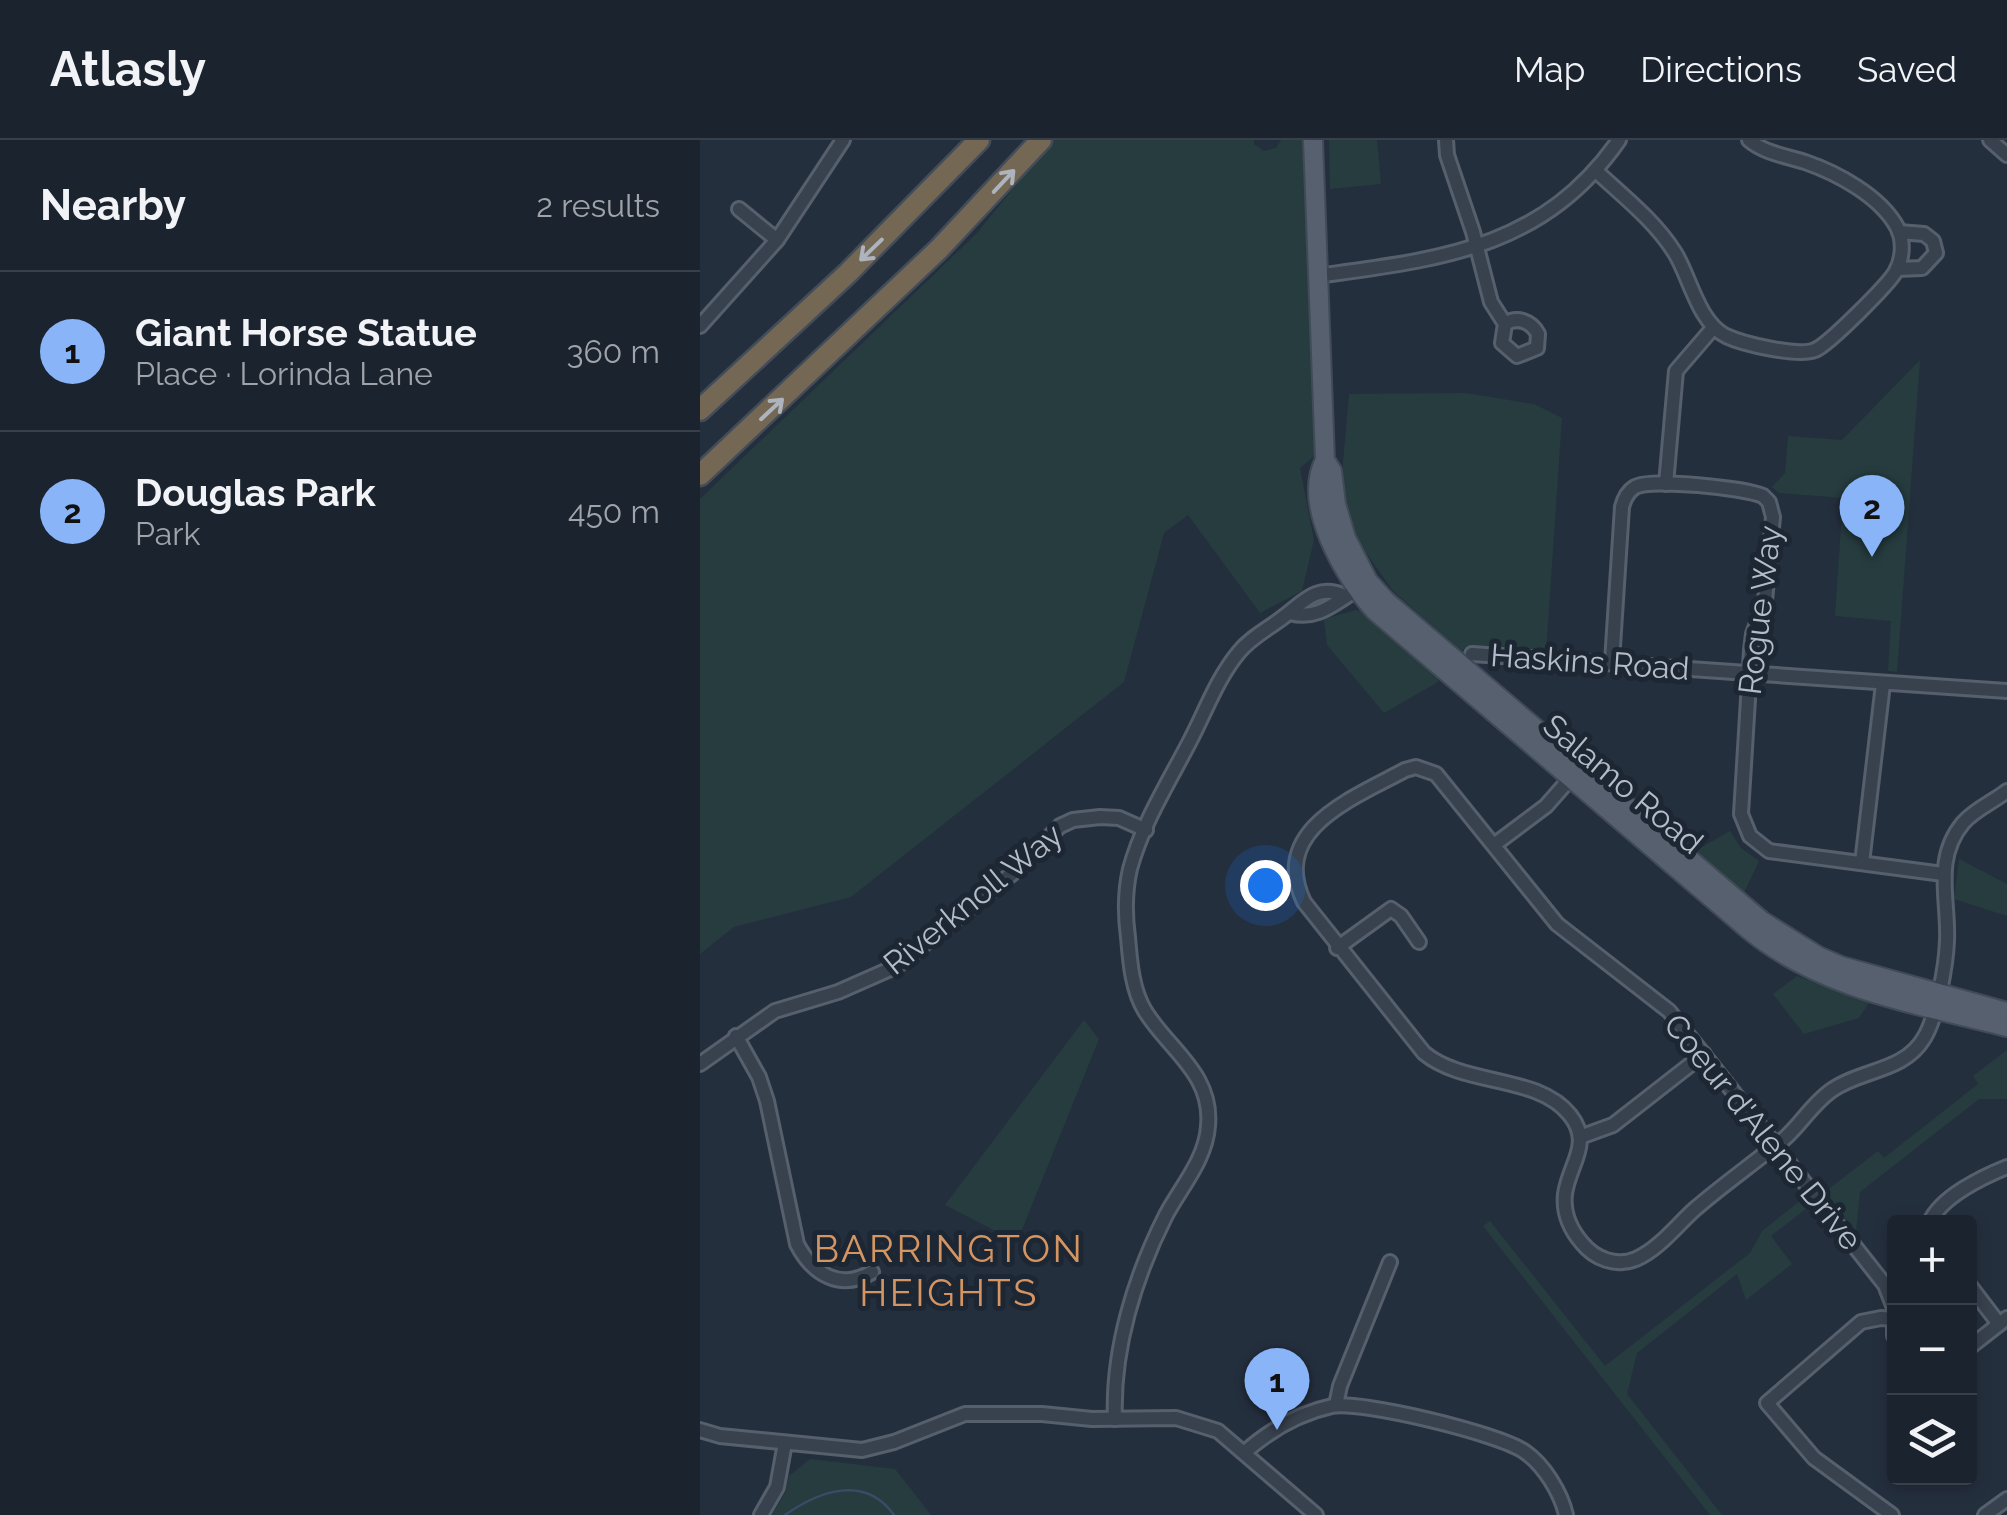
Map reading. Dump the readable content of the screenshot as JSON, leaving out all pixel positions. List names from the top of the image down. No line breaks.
{"streets":{"main road":["Salamo Road"],"street":["Rogue Way","Haskins Road","Riverknoll Way","Coeur d'Alene Drive"]},"crossings":[["Rogue Way","Haskins Road"]],"districts":["BARRINGTON HEIGHTS"],"page":{"header":"Atlasly","nav":["Map","Directions","Saved"],"heading":["Nearby","2 results"],"list":[{"mark":"1","name":"Giant Horse Statue","note":"Place · Lorinda Lane","value":"360 m"},{"mark":"2","name":"Douglas Park","note":"Park","value":"450 m"}],"pins":["2","1"],"map_buttons":["+","−"]}}
